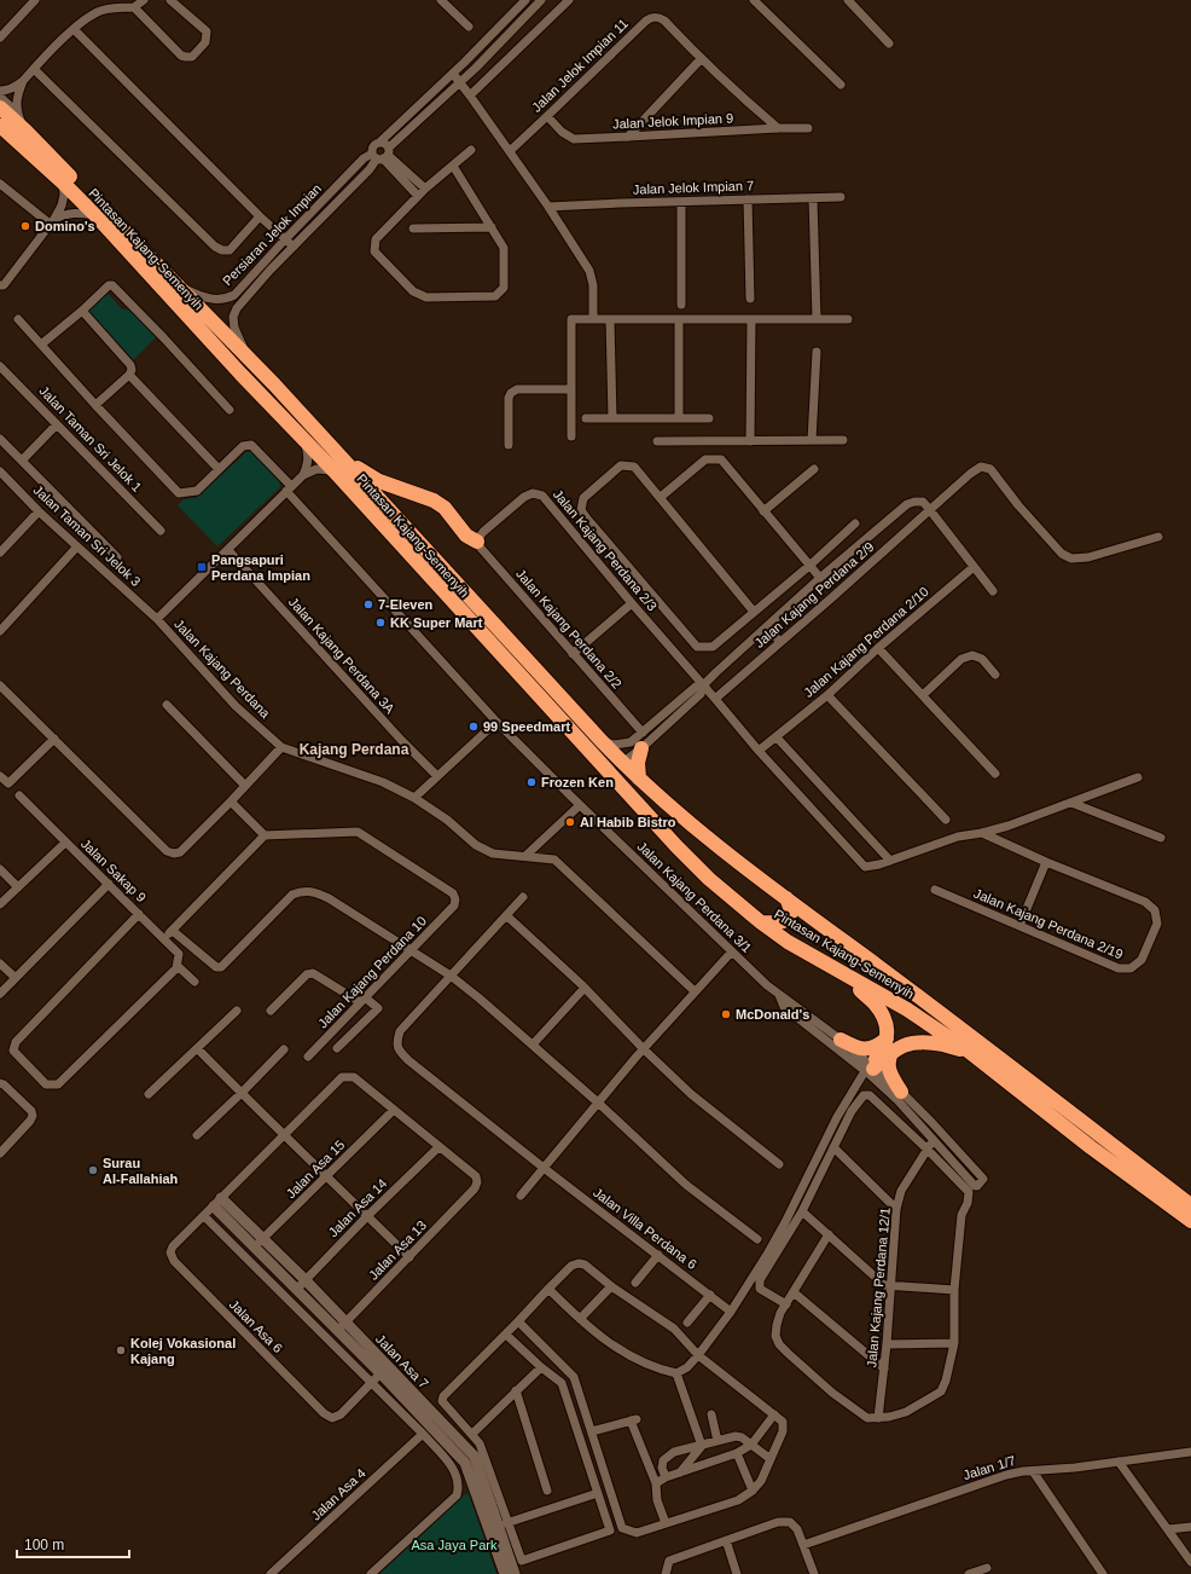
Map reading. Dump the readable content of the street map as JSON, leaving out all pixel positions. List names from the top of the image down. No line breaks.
{"streets":{"highway":["Pintasan Kajang-Semenyih"],"street":["Jalan Jelok Impian 11","Jalan Jelok Impian 9","Jalan Jelok Impian 7","Persiaran Jelok Impian","Jalan Taman Sri Jelok 1","Jalan Taman Sri Jelok 3","Jalan Kajang Perdana 2/3","Jalan Kajang Perdana 2/9","Jalan Kajang Perdana 2/2","Jalan Kajang Perdana 2/10","Jalan Kajang Perdana 3A","Jalan Kajang Perdana","Jalan Sakap 9","Jalan Kajang Perdana 3/1","Jalan Kajang Perdana 2/19","Jalan Kajang Perdana 10","Jalan Asa 15","Jalan Asa 14","Jalan Villa Perdana 6","Jalan Asa 13","Jalan Kajang Perdana 12/1","Jalan Asa 6","Jalan Asa 7","Jalan 1/7","Jalan Asa 4"]},"crossings":[["Jalan Jelok Impian 11","Jalan Jelok Impian 9"],["Persiaran Jelok Impian","Pintasan Kajang-Semenyih"],["Jalan Taman Sri Jelok 3","Jalan Kajang Perdana"],["Jalan Kajang Perdana 2/3","Jalan Kajang Perdana 2/9"],["Jalan Kajang Perdana 2/3","Jalan Kajang Perdana 2/2"],["Jalan Kajang Perdana 2/3","Jalan Kajang Perdana 2/10"],["Jalan Asa 15","Jalan Asa 7"],["Jalan Asa 14","Jalan Asa 13"],["Jalan Asa 14","Jalan Asa 7"],["Jalan Asa 13","Jalan Asa 7"]],"districts":["Kajang Perdana"],"parks":["Asa Jaya Park"],"places":{"other":["Domino's","7-Eleven","KK Super Mart","99 Speedmart","Frozen Ken","Al Habib Bistro","McDonald's","Surau Al-Fallahiah","Kolej Vokasional Kajang"],"transit":["Pangsapuri Perdana Impian"]},"scale_bar":"100 m"}
